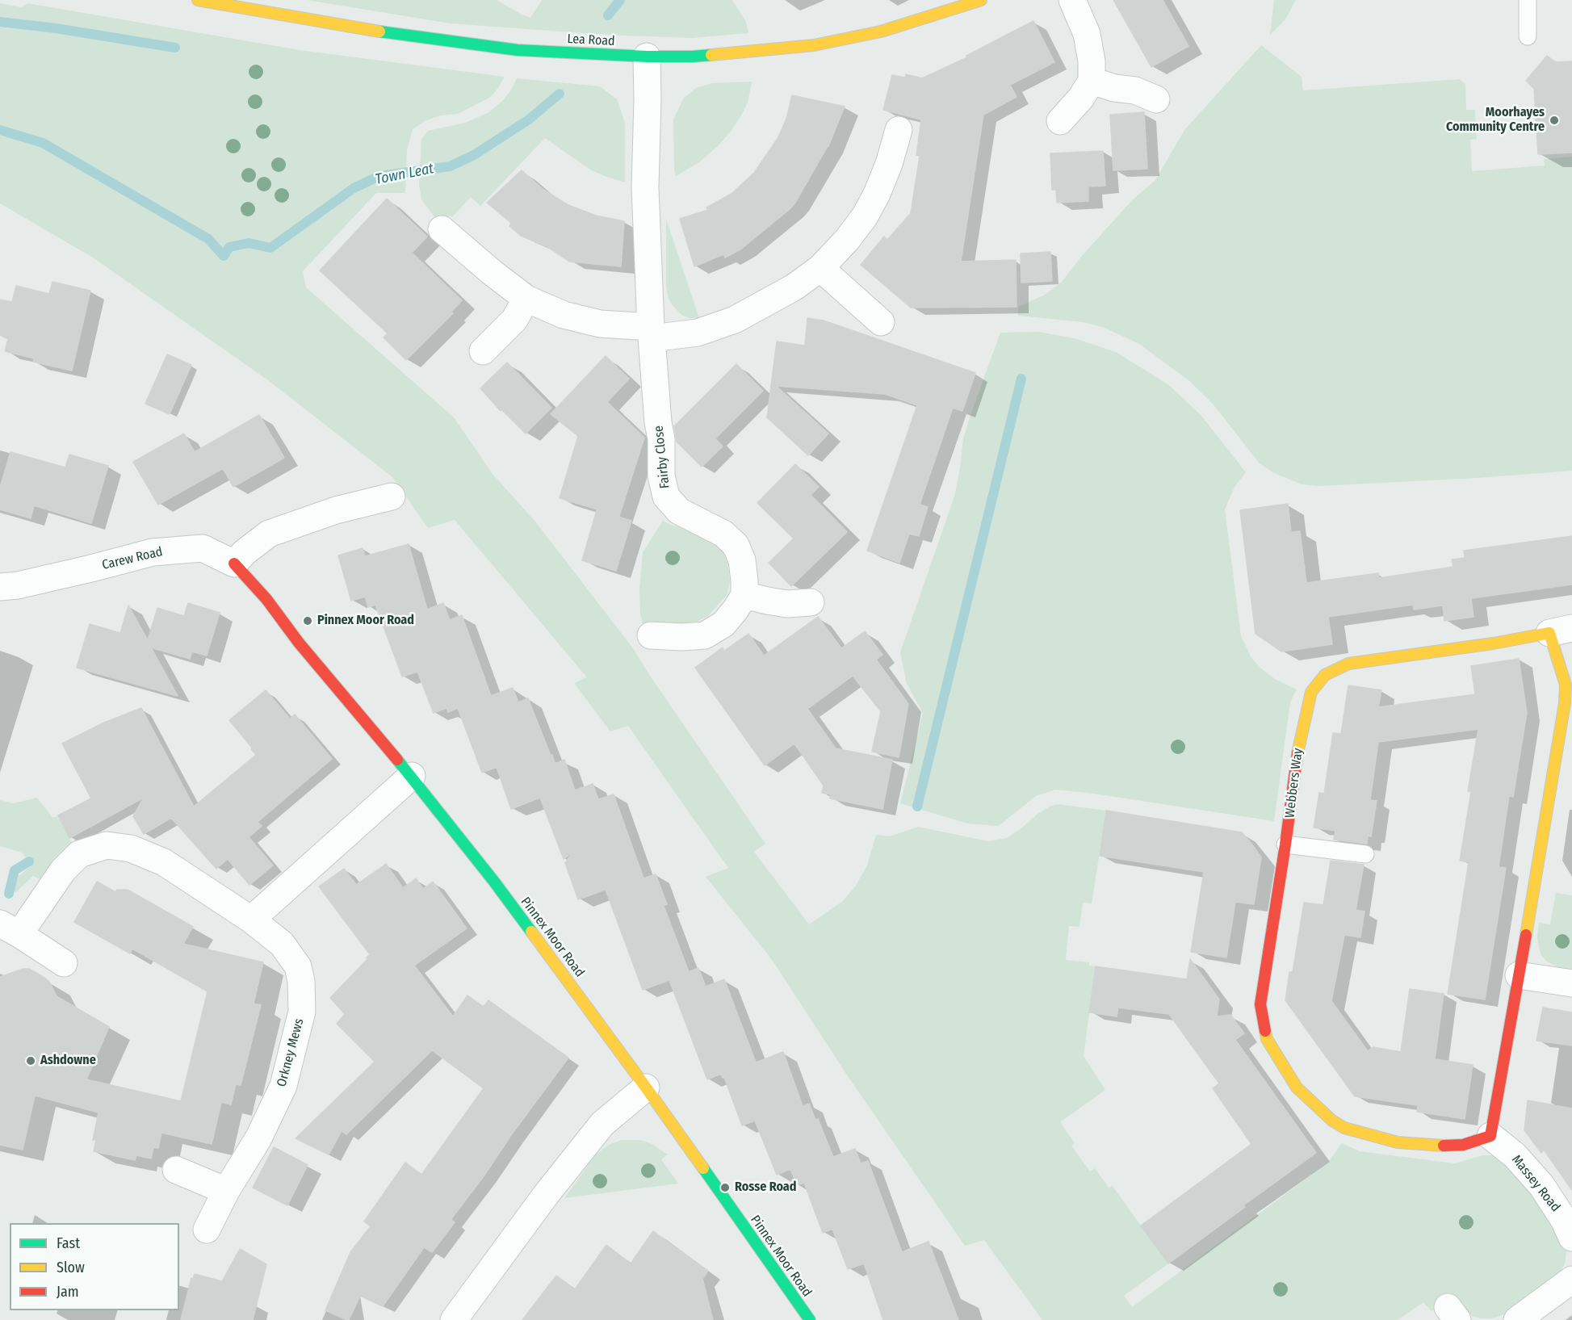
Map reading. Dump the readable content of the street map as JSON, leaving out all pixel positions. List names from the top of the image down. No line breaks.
{"streets":{"street":["Lea Road","Fairby Close","Carew Road","Webbers Way","Pinnex Moor Road","Orkney Mews","Massey Road"]},"crossings":[["Lea Road","Fairby Close"],["Carew Road","Pinnex Moor Road"],["Webbers Way","Massey Road"]],"water":["Town Leat"],"places":["Moorhayes Community Centre","Pinnex Moor Road","Ashdowne","Rosse Road"],"legend":["Fast","Slow","Jam"]}
